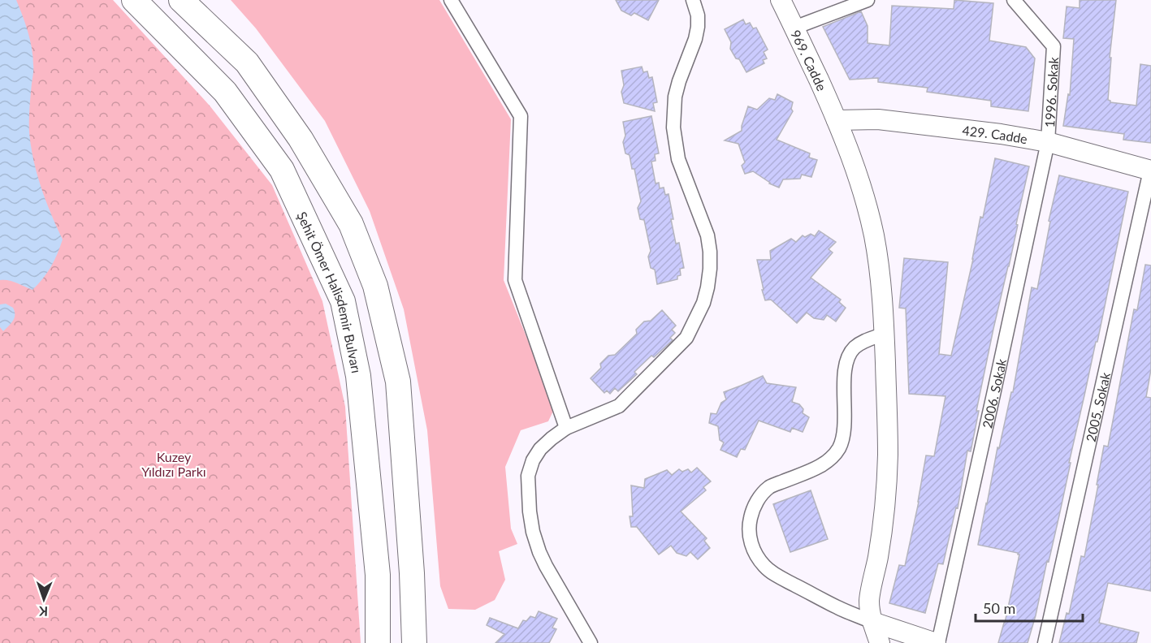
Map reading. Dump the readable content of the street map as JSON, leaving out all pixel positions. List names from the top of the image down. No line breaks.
{"streets":{"highway":["Şehit Ömer Halisdemir Bulvarı"],"street":["969. Cadde","1996. Sokak","429. Cadde","2006. Sokak","2005. Sokak"]},"crossings":[["969. Cadde","429. Cadde"],["1996. Sokak","429. Cadde"],["1996. Sokak","2006. Sokak"],["429. Cadde","2006. Sokak"],["429. Cadde","2005. Sokak"]],"parks":["Kuzey Yıldızı Parkı"],"scale_bar":"50 m","north":"bottom"}
